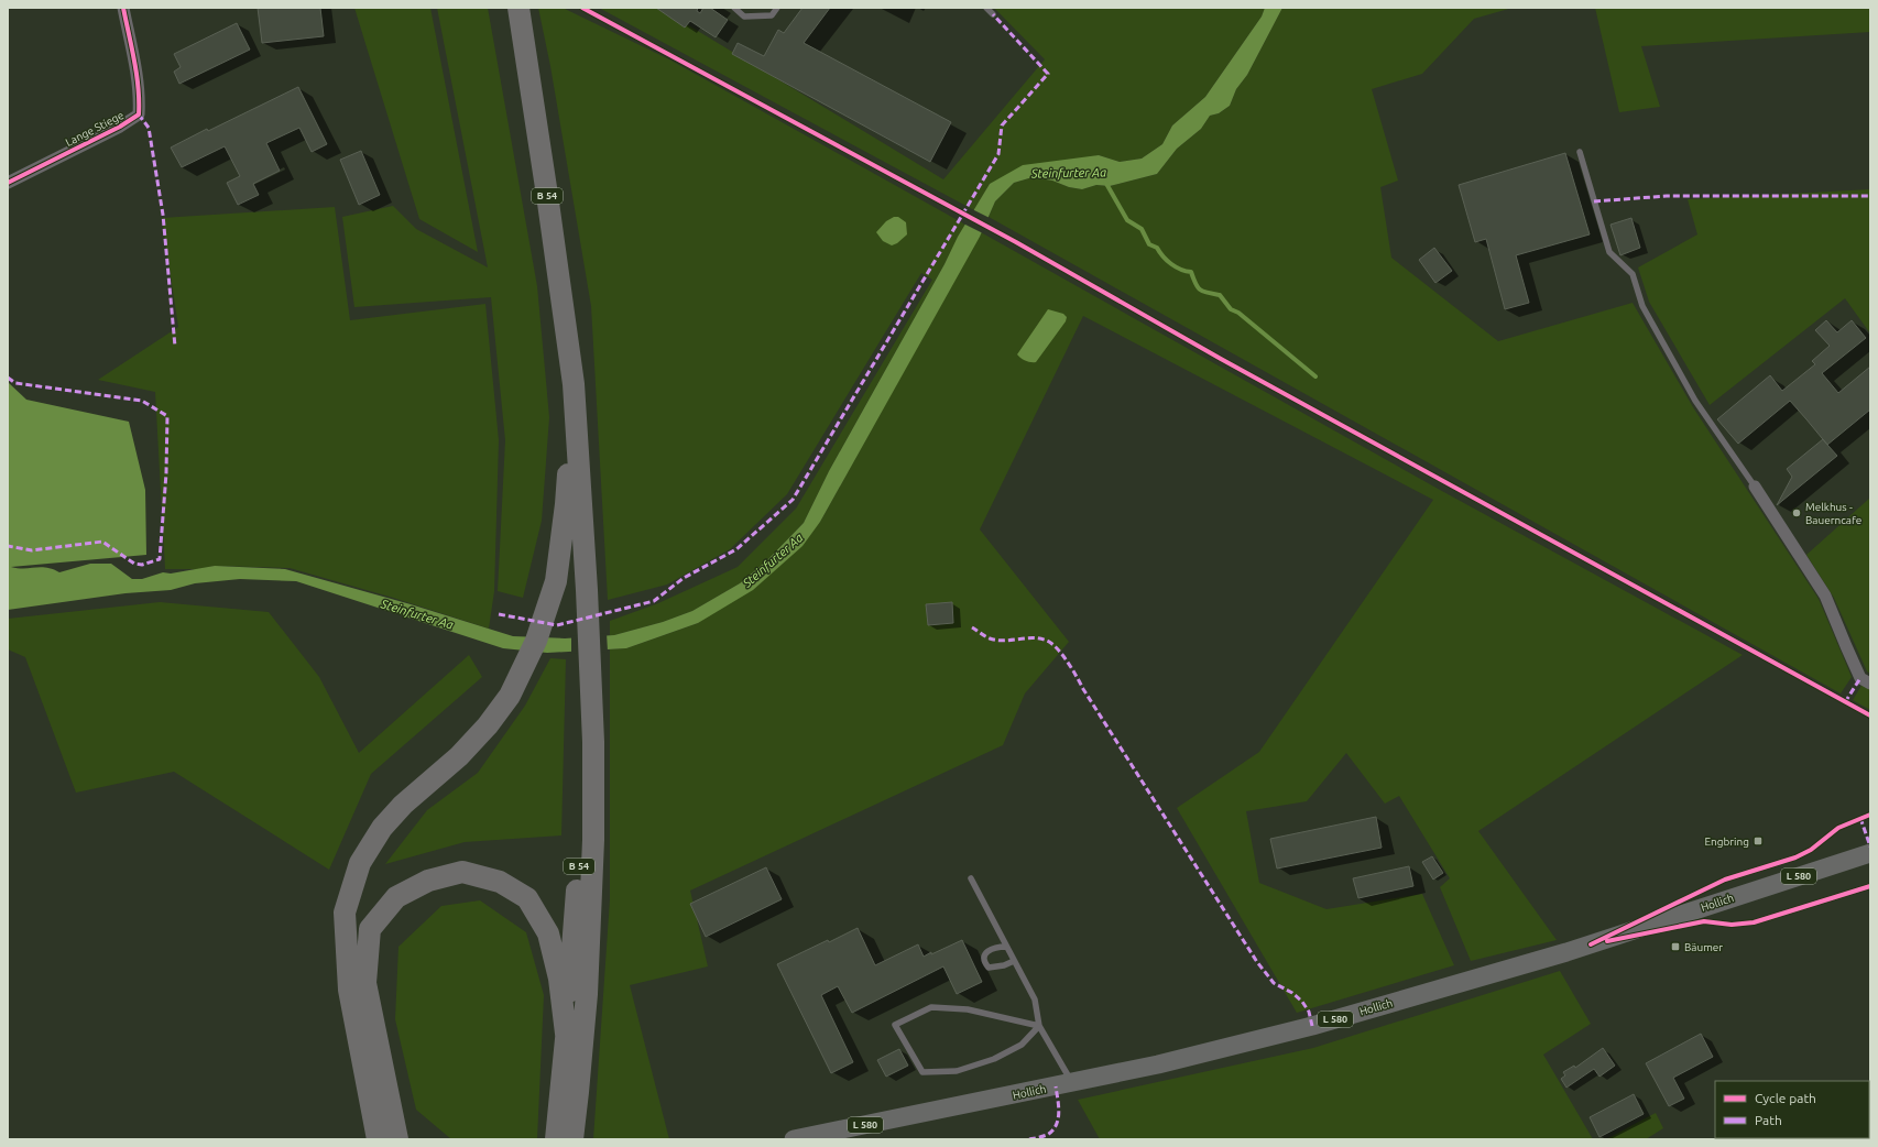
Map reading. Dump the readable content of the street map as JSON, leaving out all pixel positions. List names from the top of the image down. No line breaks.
{"streets":{"highway":["B 54"],"main road":["L 580","Hollich"],"street":["Lange Stiege"]},"water":["Steinfurter Aa"],"places":{"other":["Melkhus - Bauerncafe"],"transit":["Engbring","Bäumer"]},"legend":["Cycle path","Path"]}
